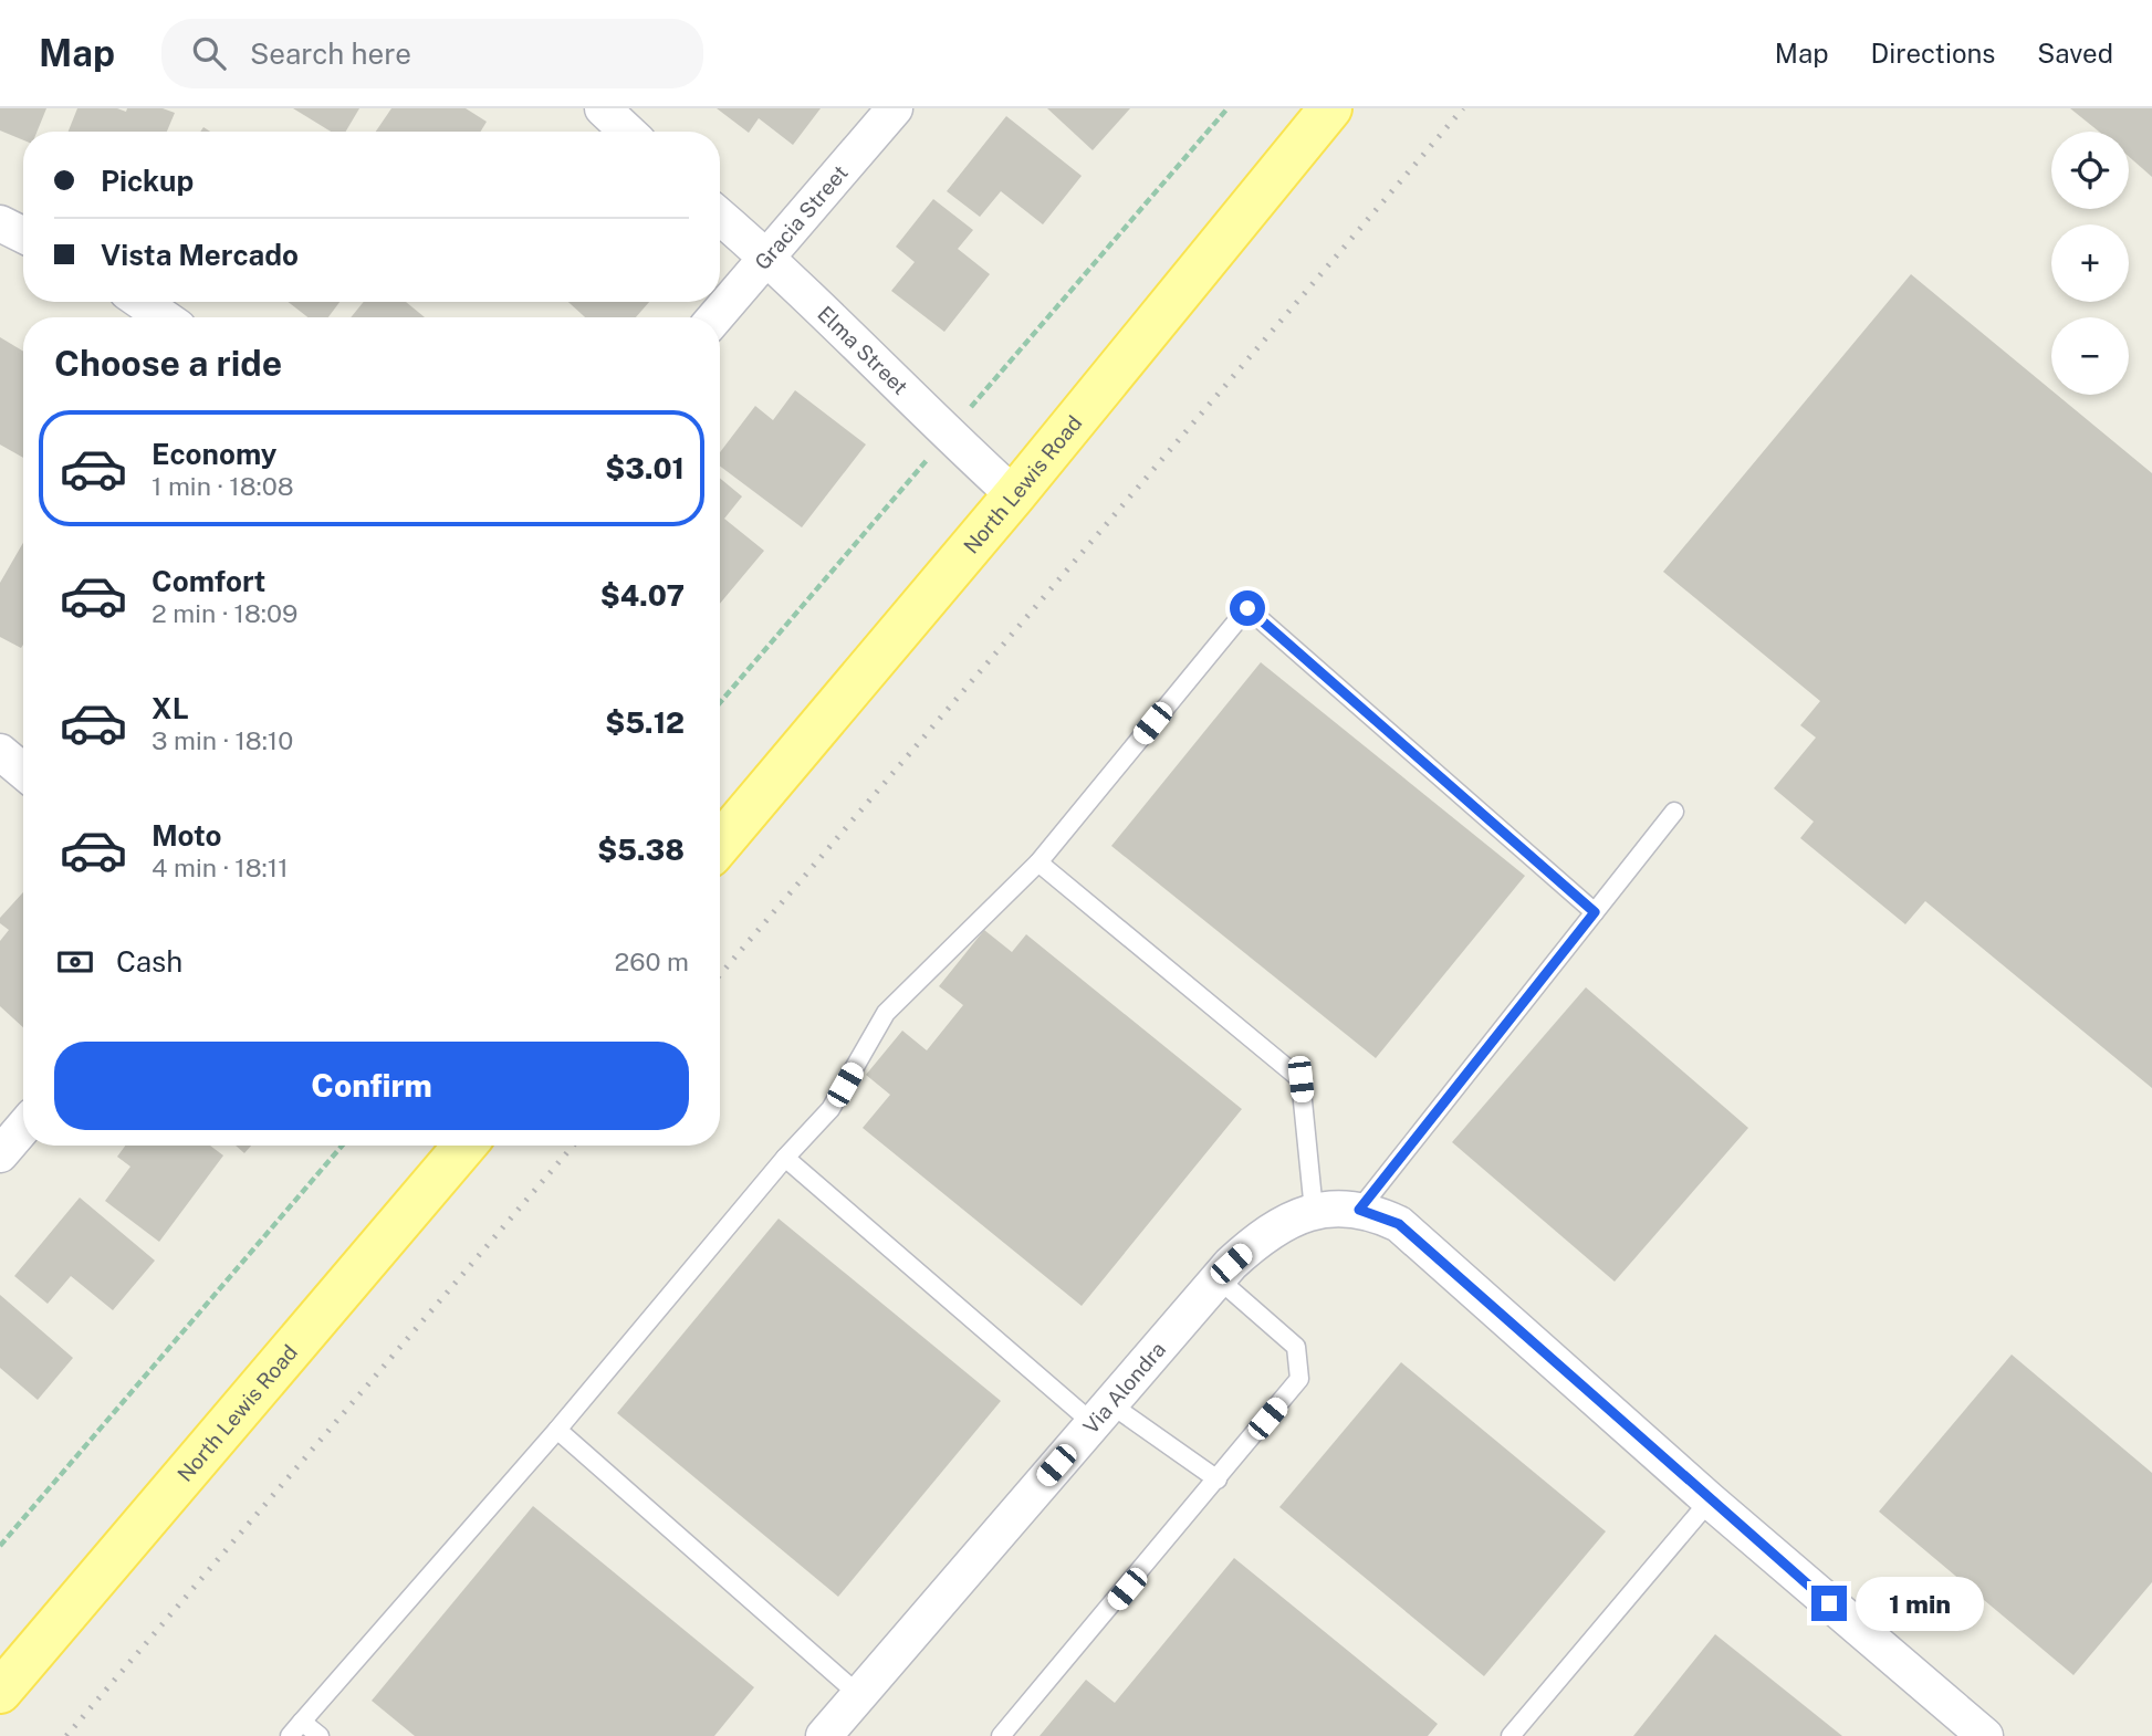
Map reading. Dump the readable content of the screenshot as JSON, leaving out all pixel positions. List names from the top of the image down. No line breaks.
{"streets":{"main road":["North Lewis Road"],"street":["Gracia Street","Elma Street","Via Alondra"]},"crossings":[["Gracia Street","Elma Street"],["Elma Street","North Lewis Road"]],"page":{"header":"Map","search":"Search here","nav":["Map","Directions","Saved"],"map_buttons":["+","−"],"banner":["Pickup","Vista Mercado"],"heading":"Choose a ride","list":[{"name":"Economy","note":"1 min · 18:08","value":"$3.01"},{"name":"Comfort","note":"2 min · 18:09","value":"$4.07"},{"name":"XL","note":"3 min · 18:10","value":"$5.12"},{"name":"Moto","note":"4 min · 18:11","value":"$5.38"}],"pay":["Cash","260 m"],"buttons":"Confirm","bubble":"1 min"}}
